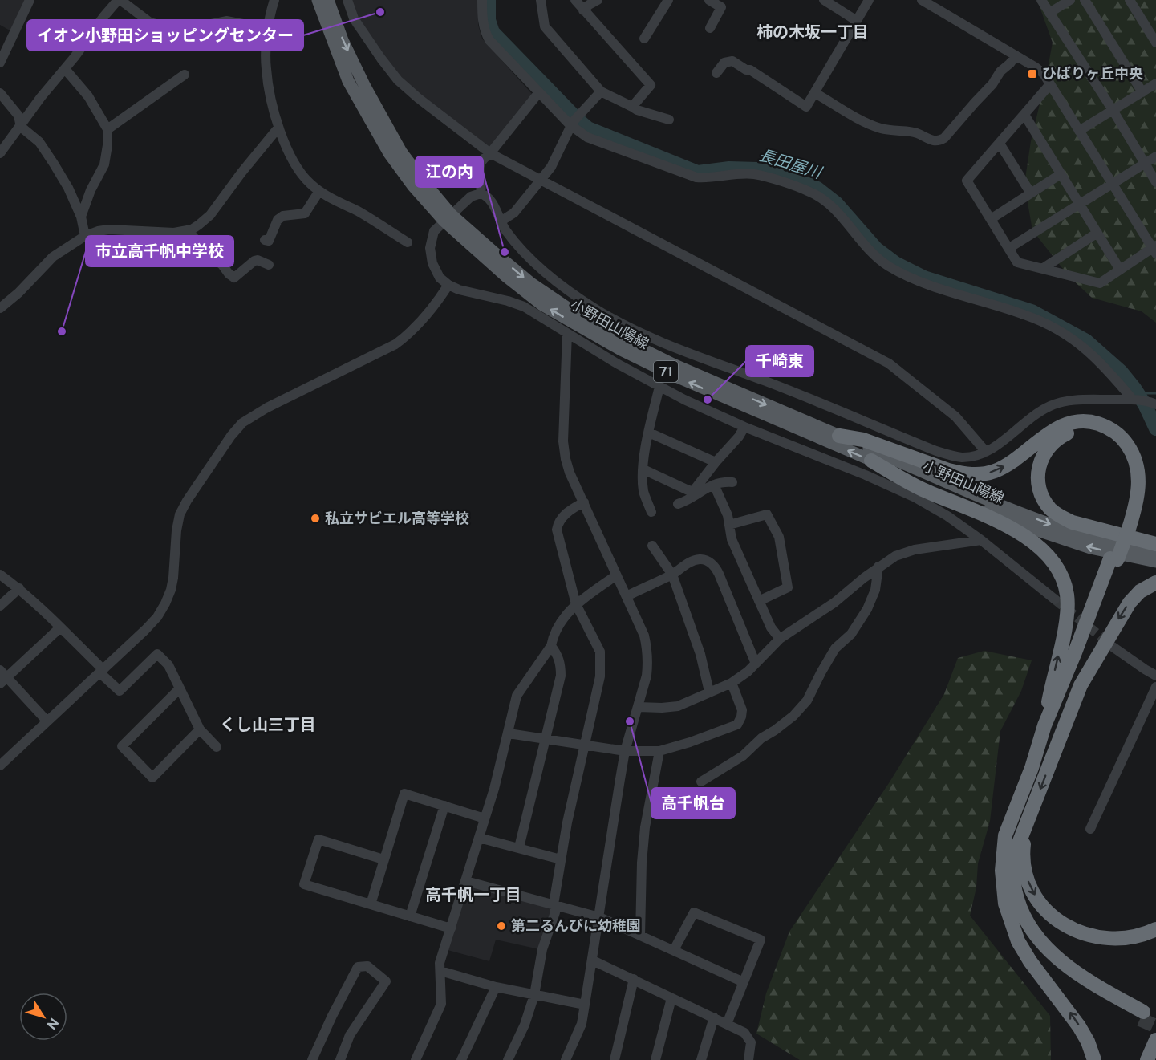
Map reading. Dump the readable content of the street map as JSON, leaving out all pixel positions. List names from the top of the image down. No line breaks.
{"streets":{"main road":["小野田山陽線","71"]},"districts":["柿の木坂一丁目","くし山三丁目","高千帆一丁目"],"water":["長田屋川"],"places":{"other":["イオン小野田ショッピングセンター","江の内","市立高千帆中学校","千崎東","私立サビエル高等学校","高千帆台","第二るんびに幼稚園"],"transit":["ひばりヶ丘中央"]},"north":"bottom right"}
